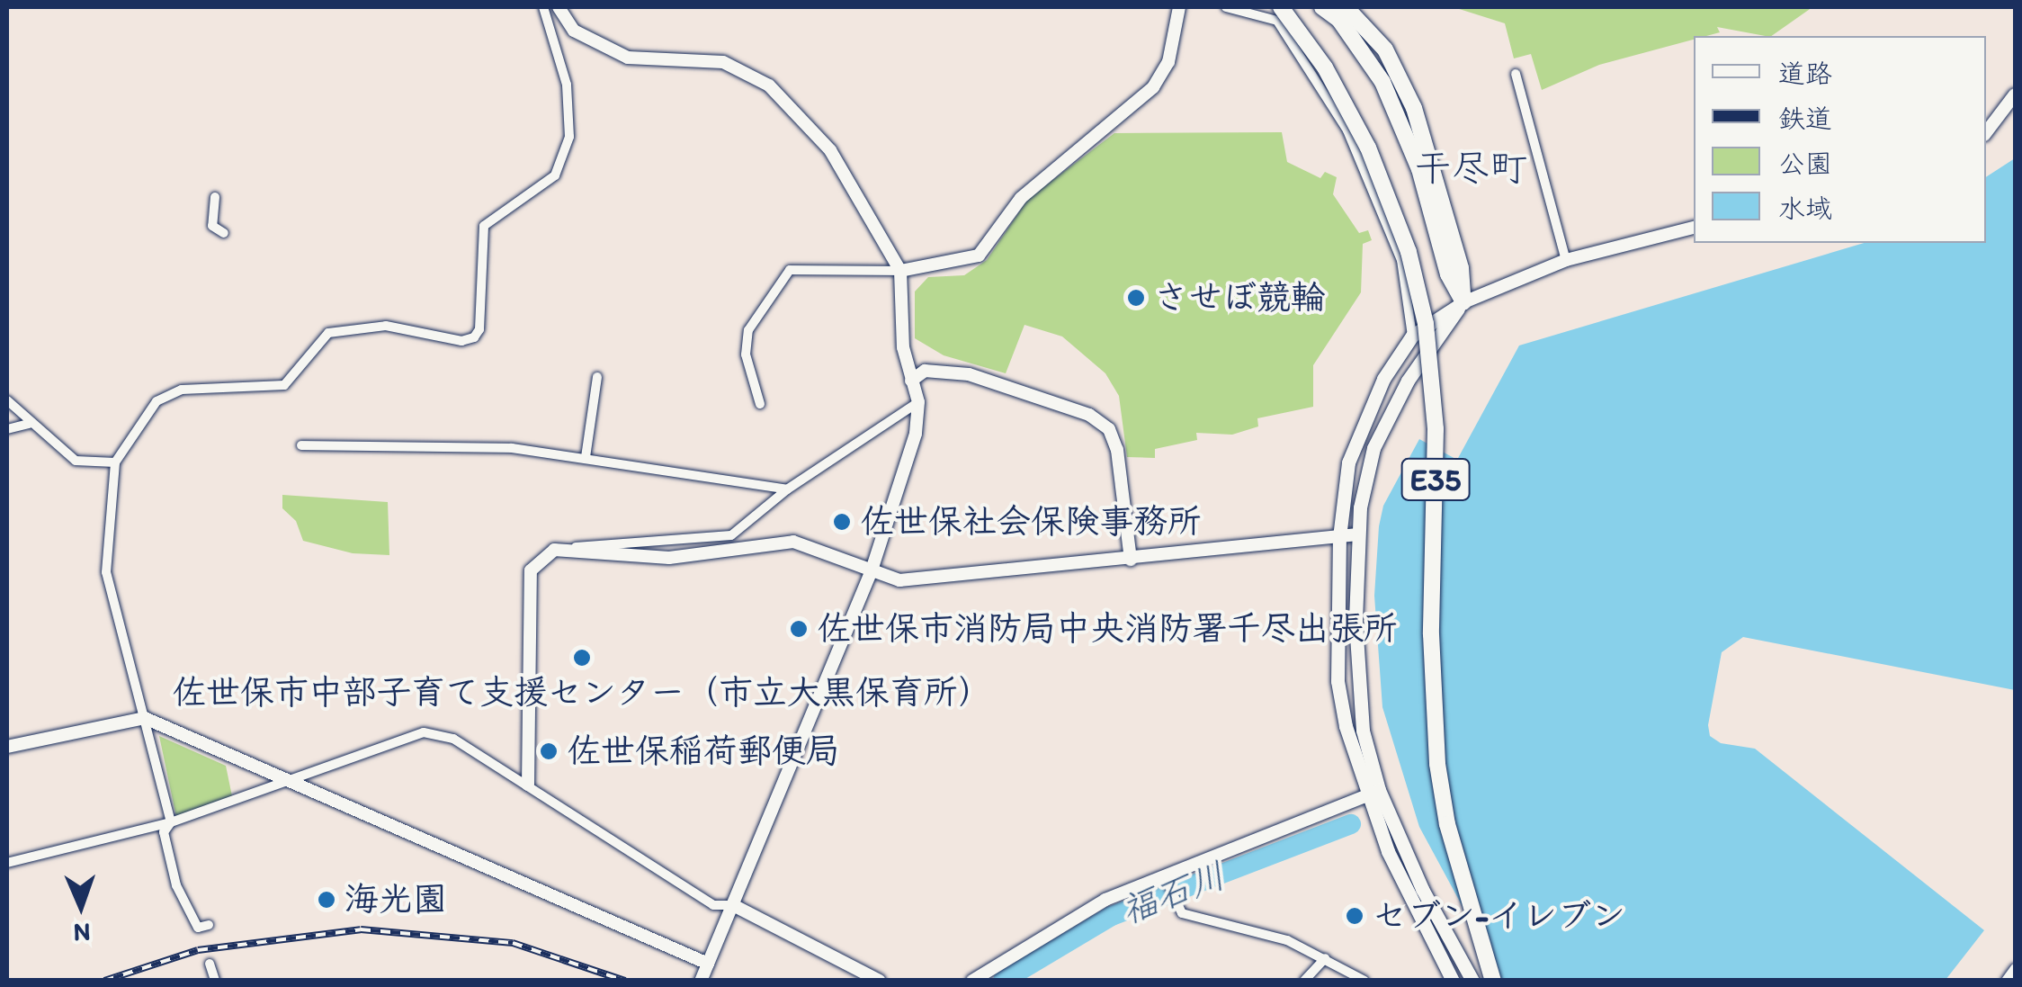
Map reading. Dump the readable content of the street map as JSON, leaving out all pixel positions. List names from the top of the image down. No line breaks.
{"streets":{"highway":["E35"]},"districts":["干尽町"],"water":["福石川"],"places":["させぼ競輪","佐世保社会保険事務所","佐世保市消防局中央消防署千尽出張所","佐世保市中部子育て支援センター（市立大黒保育所）","佐世保稲荷郵便局","海光園","セブン-イレブン"],"legend":["道路","鉄道","公園","水域"],"north":"bottom"}
